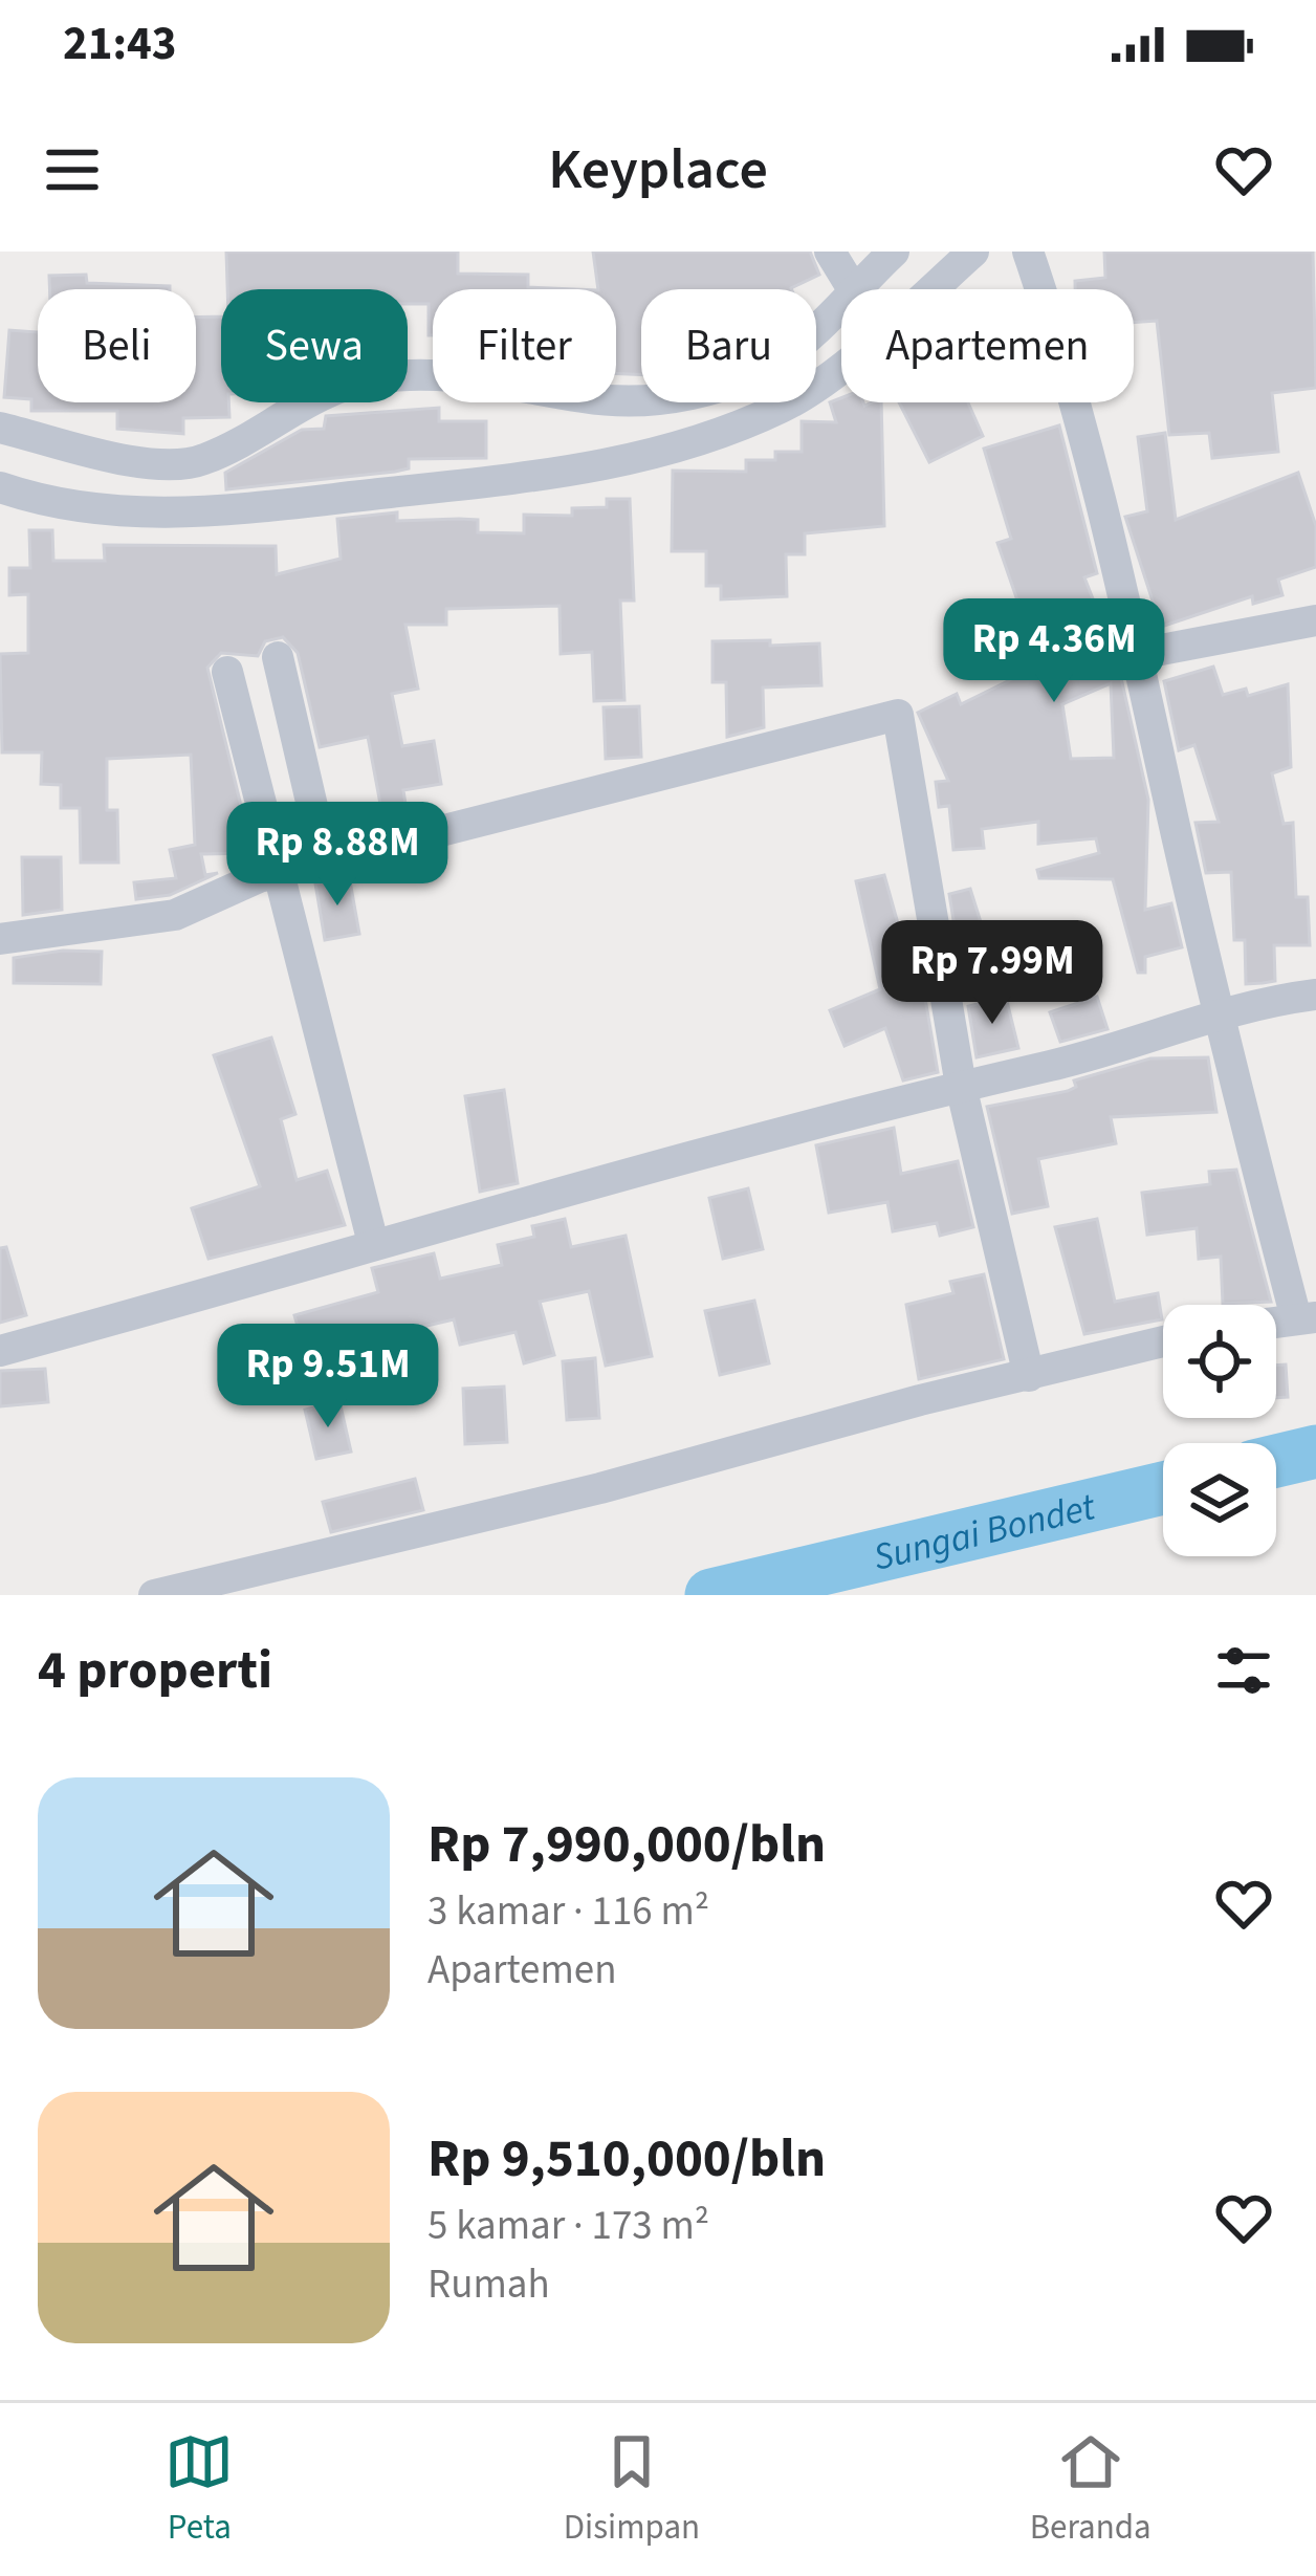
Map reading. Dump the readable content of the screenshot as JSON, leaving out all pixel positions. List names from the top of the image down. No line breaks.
{"water":["Sungai Bondet"],"page":{"status":"21:43","header":"Keyplace","chip":["Beli","Sewa","Filter","Baru","Apartemen"],"price":["Rp 4.36M","Rp 8.88M","Rp 7.99M","Rp 9.51M"],"heading":"4 properti","list":[{"name":"Rp 7,990,000/bln","note":"3 kamar · 116 m² · Apartemen"},{"name":"Rp 9,510,000/bln","note":"5 kamar · 173 m² · Rumah"}],"tabs":["Peta","Disimpan","Beranda"]}}
